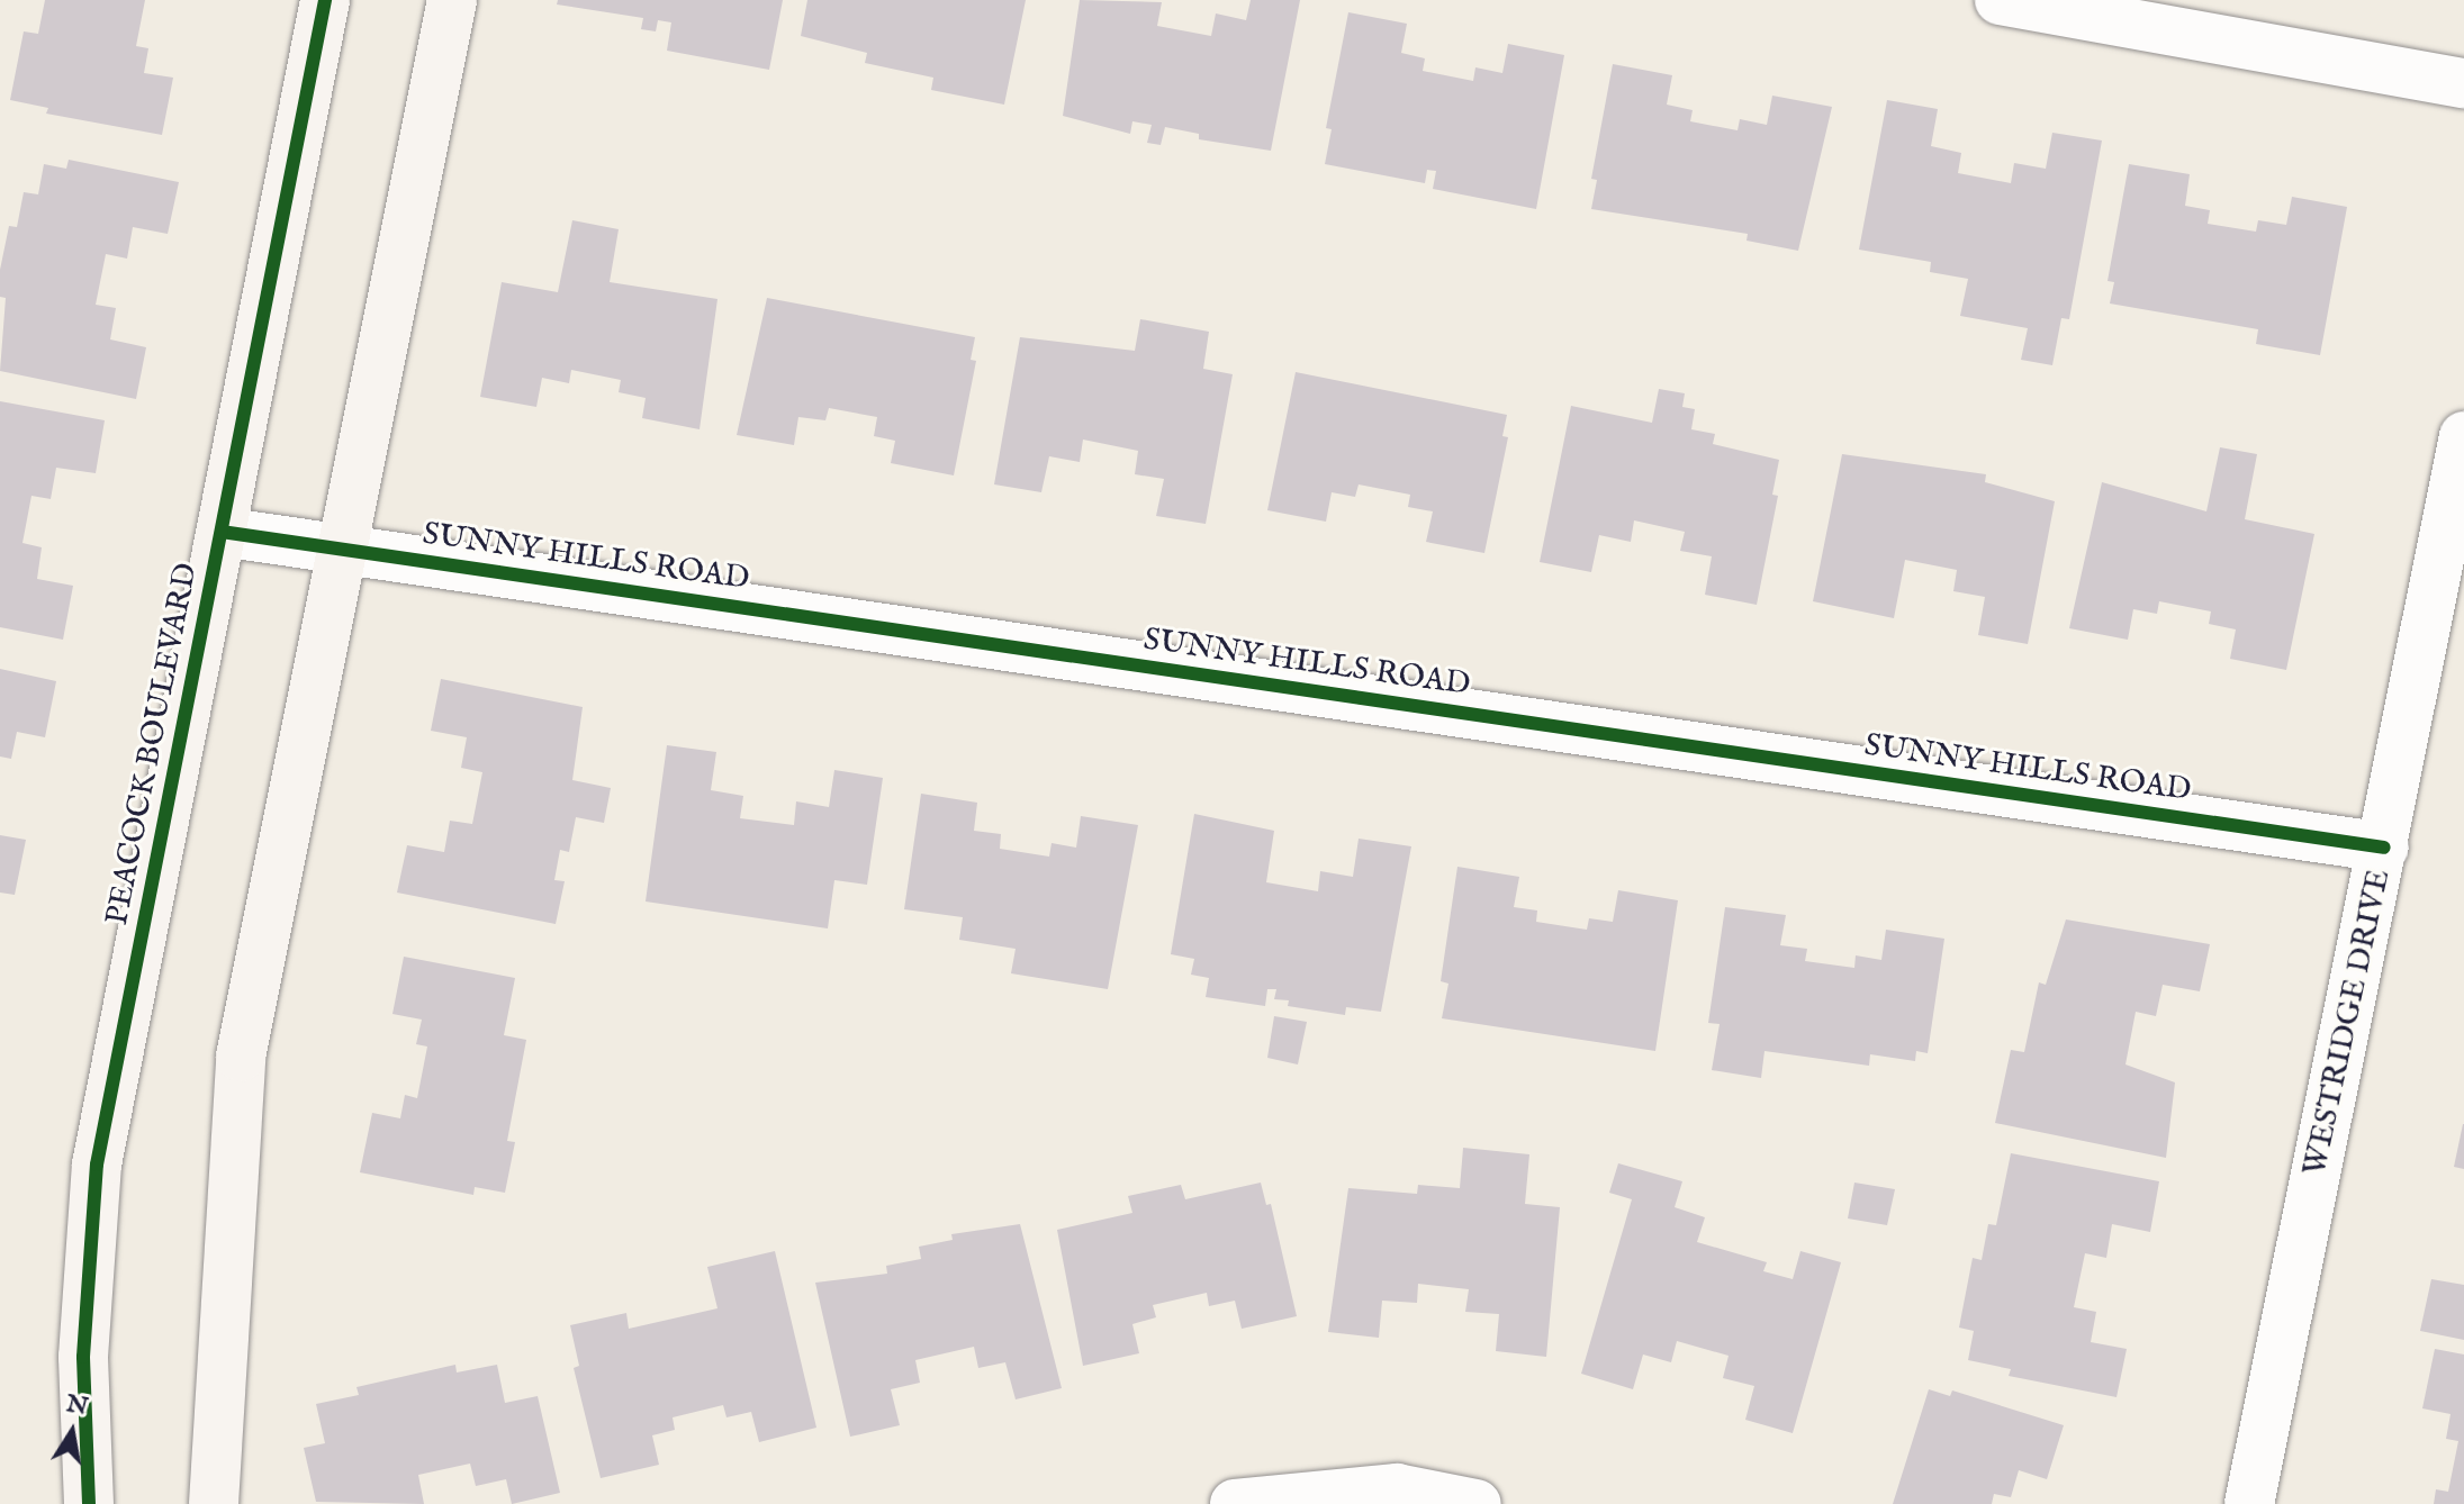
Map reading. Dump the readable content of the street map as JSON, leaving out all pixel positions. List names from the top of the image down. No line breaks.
{"streets":{"street":["SUNNY HILLS ROAD","PEACOCK BOULEVARD","WESTRIDGE DRIVE"]},"crossings":[["SUNNY HILLS ROAD","PEACOCK BOULEVARD"],["SUNNY HILLS ROAD","WESTRIDGE DRIVE"]],"north":"top"}
